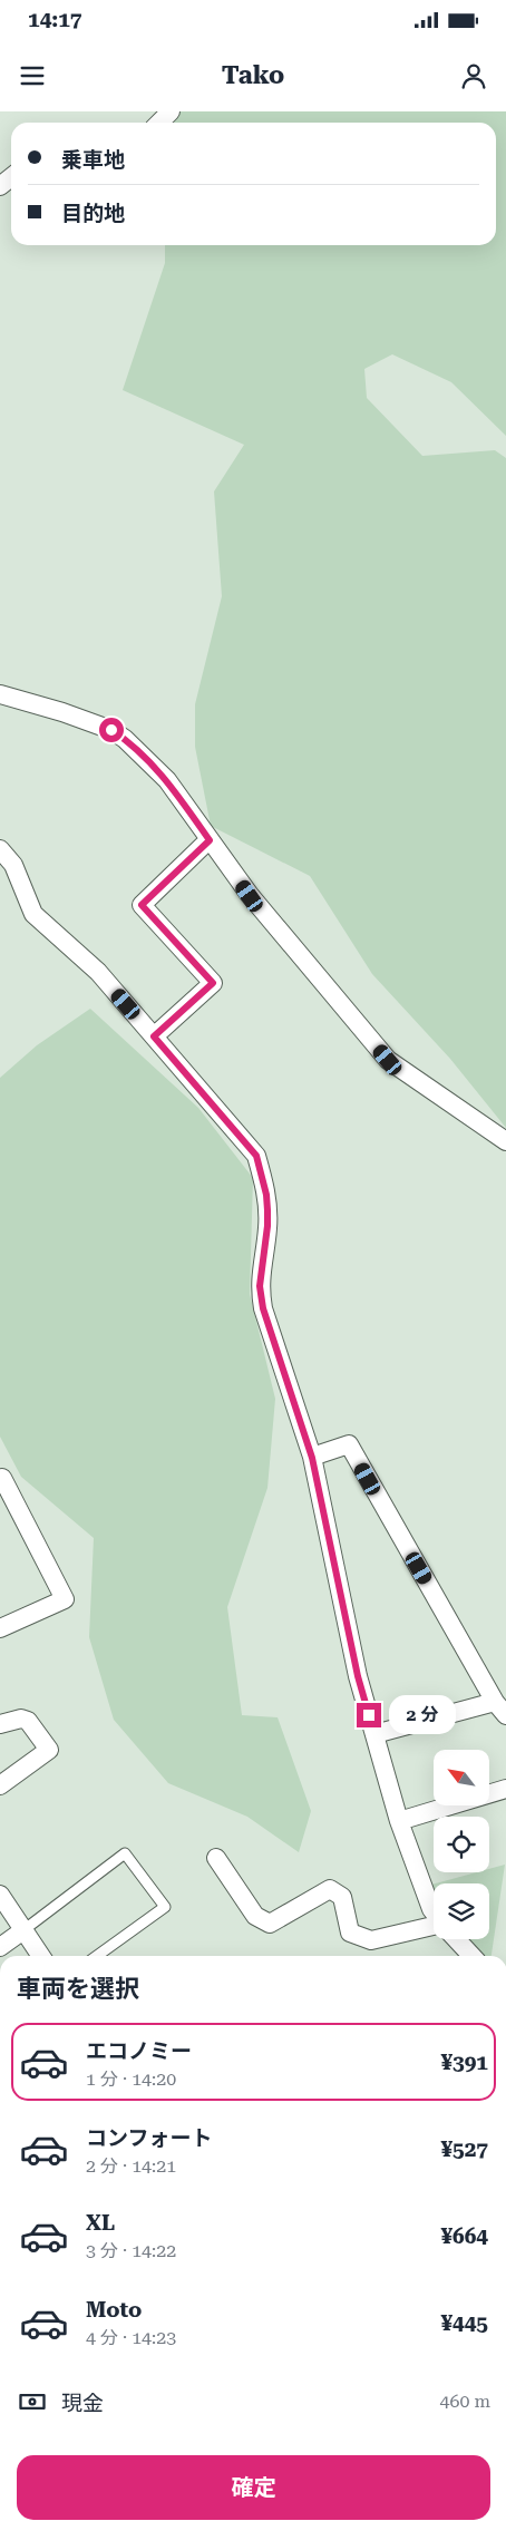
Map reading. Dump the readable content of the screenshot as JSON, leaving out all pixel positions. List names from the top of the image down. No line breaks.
{"north":"top left","page":{"status":"14:17","header":"Tako","banner":["乗車地","目的地"],"bubble":"2 分","heading":"車両を選択","list":[{"name":"エコノミー","note":"1 分 · 14:20","value":"¥391"},{"name":"コンフォート","note":"2 分 · 14:21","value":"¥527"},{"name":"XL","note":"3 分 · 14:22","value":"¥664"},{"name":"Moto","note":"4 分 · 14:23","value":"¥445"}],"pay":["現金","460 m"],"buttons":"確定"}}
